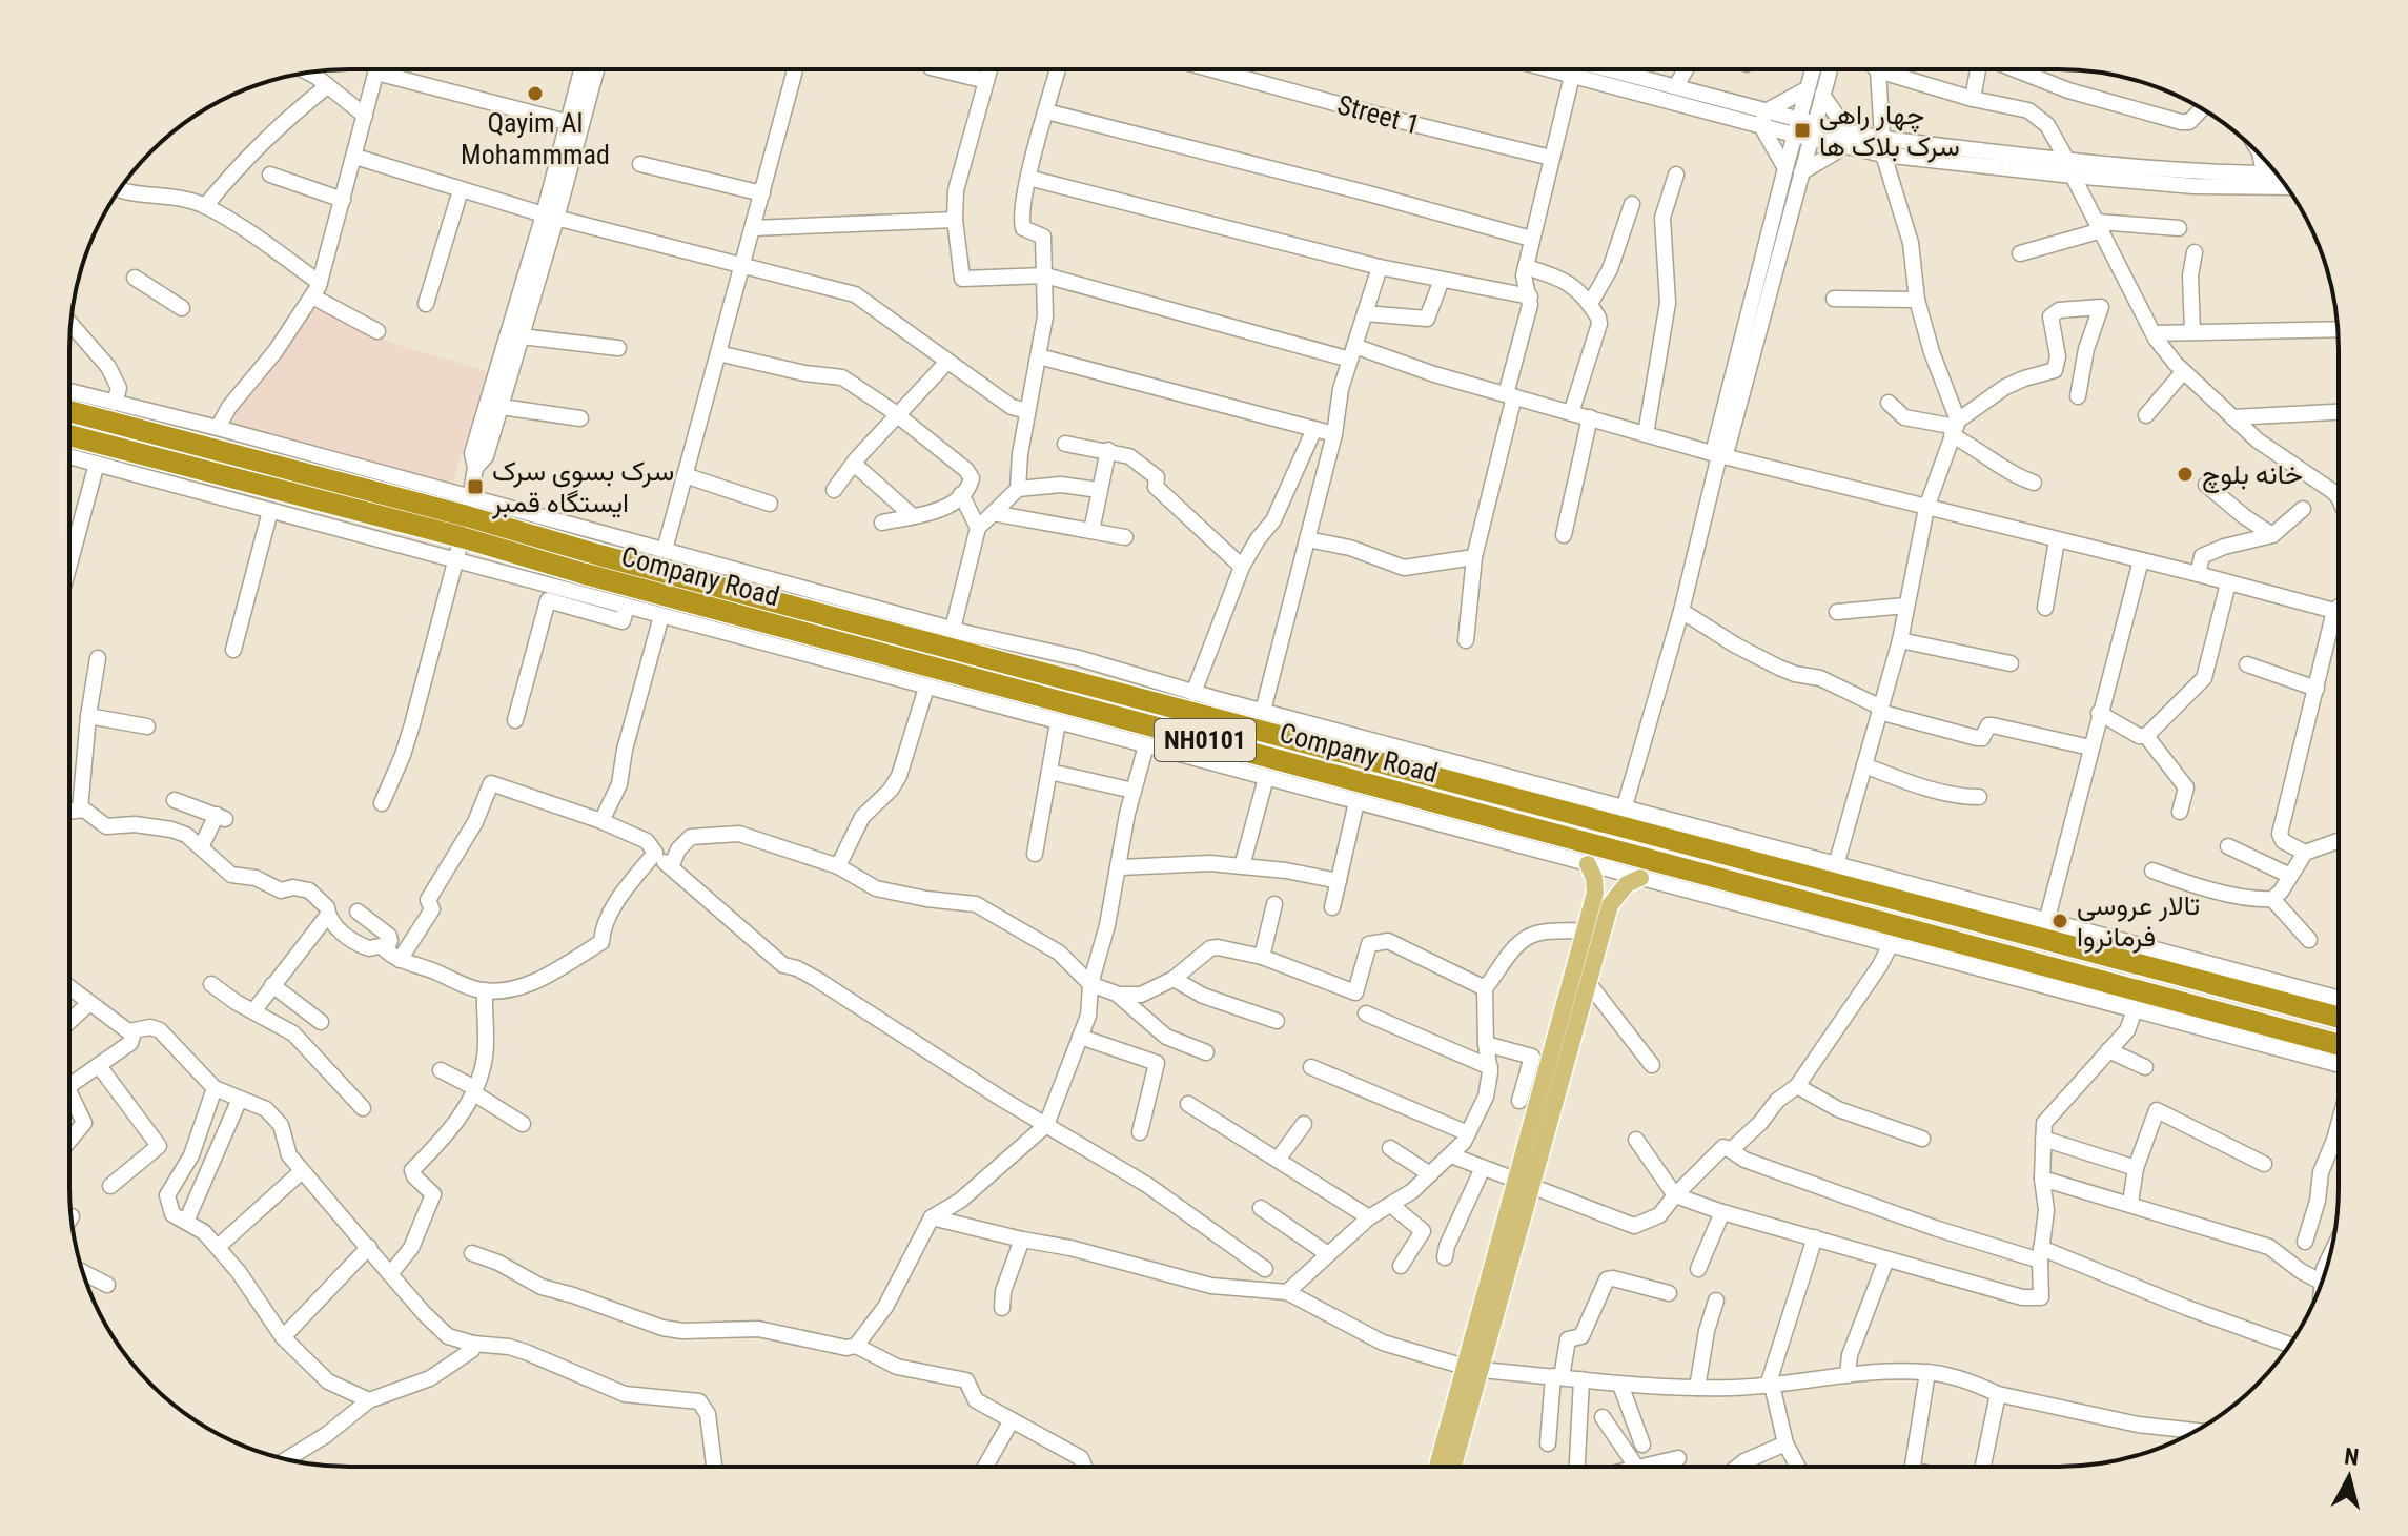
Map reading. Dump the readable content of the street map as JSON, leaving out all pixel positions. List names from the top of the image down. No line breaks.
{"streets":{"highway":["Company Road","NH0101"],"street":["Street 1"]},"places":{"other":["Qayim Al Mohammmad","خانه بلوچ","تالار عروسی فرمانروا"],"transit":["چهار راهی سرک بلاک ها","سرک بسوی سرک ایستگاه قمبر"]},"north":"top"}
